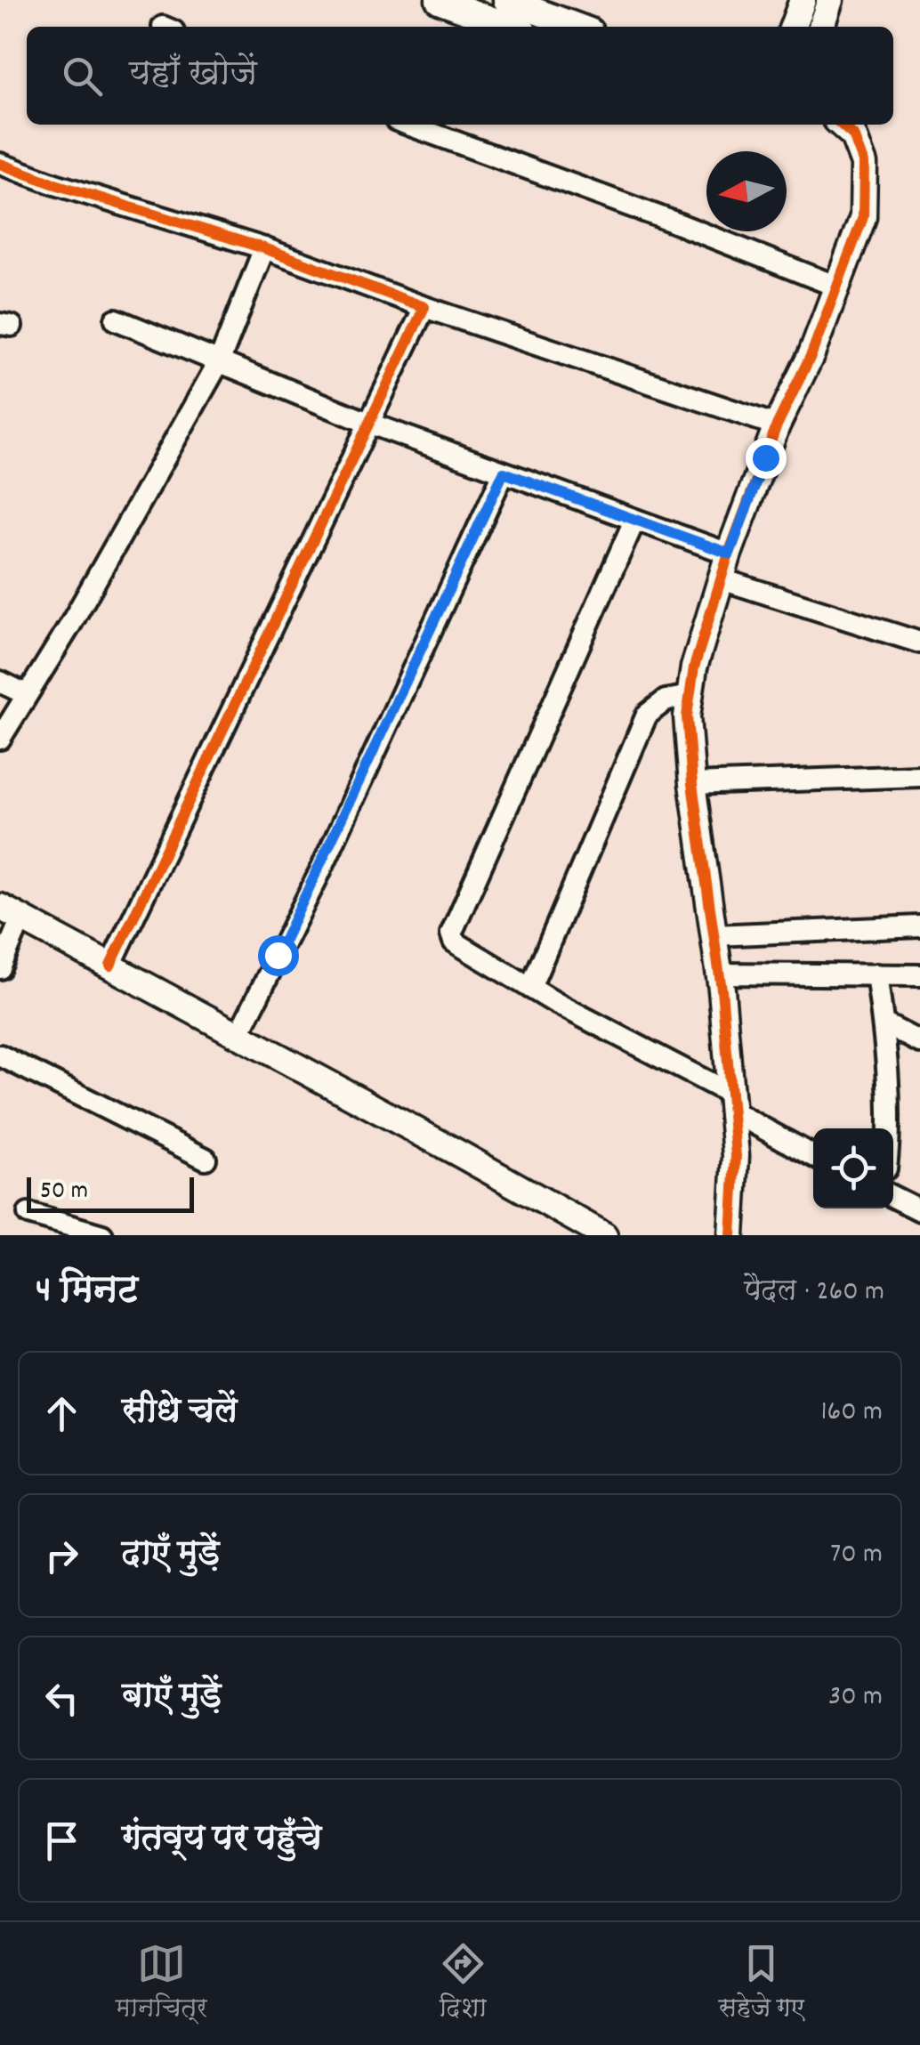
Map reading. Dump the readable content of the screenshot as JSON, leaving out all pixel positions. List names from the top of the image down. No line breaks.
{"scale_bar":"50 m","north":"left","page":{"search":"यहाँ खोजें","scale":"50 m","heading":["4 मिनट","पैदल · 260 m"],"list":[["सीधे चलें","160 m"],["दाएँ मुड़ें","70 m"],["बाएँ मुड़ें","30 m"],"गंतव्य पर पहुँचे"],"nav":["मानचित्र","दिशा","सहेजे गए"]}}
